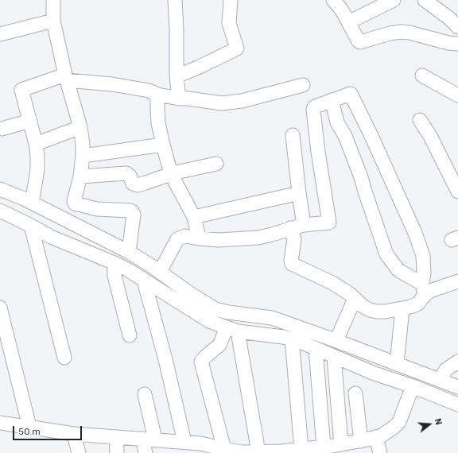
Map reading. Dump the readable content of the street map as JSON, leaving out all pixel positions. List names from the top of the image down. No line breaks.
{"scale_bar":"50 m","north":"right"}
